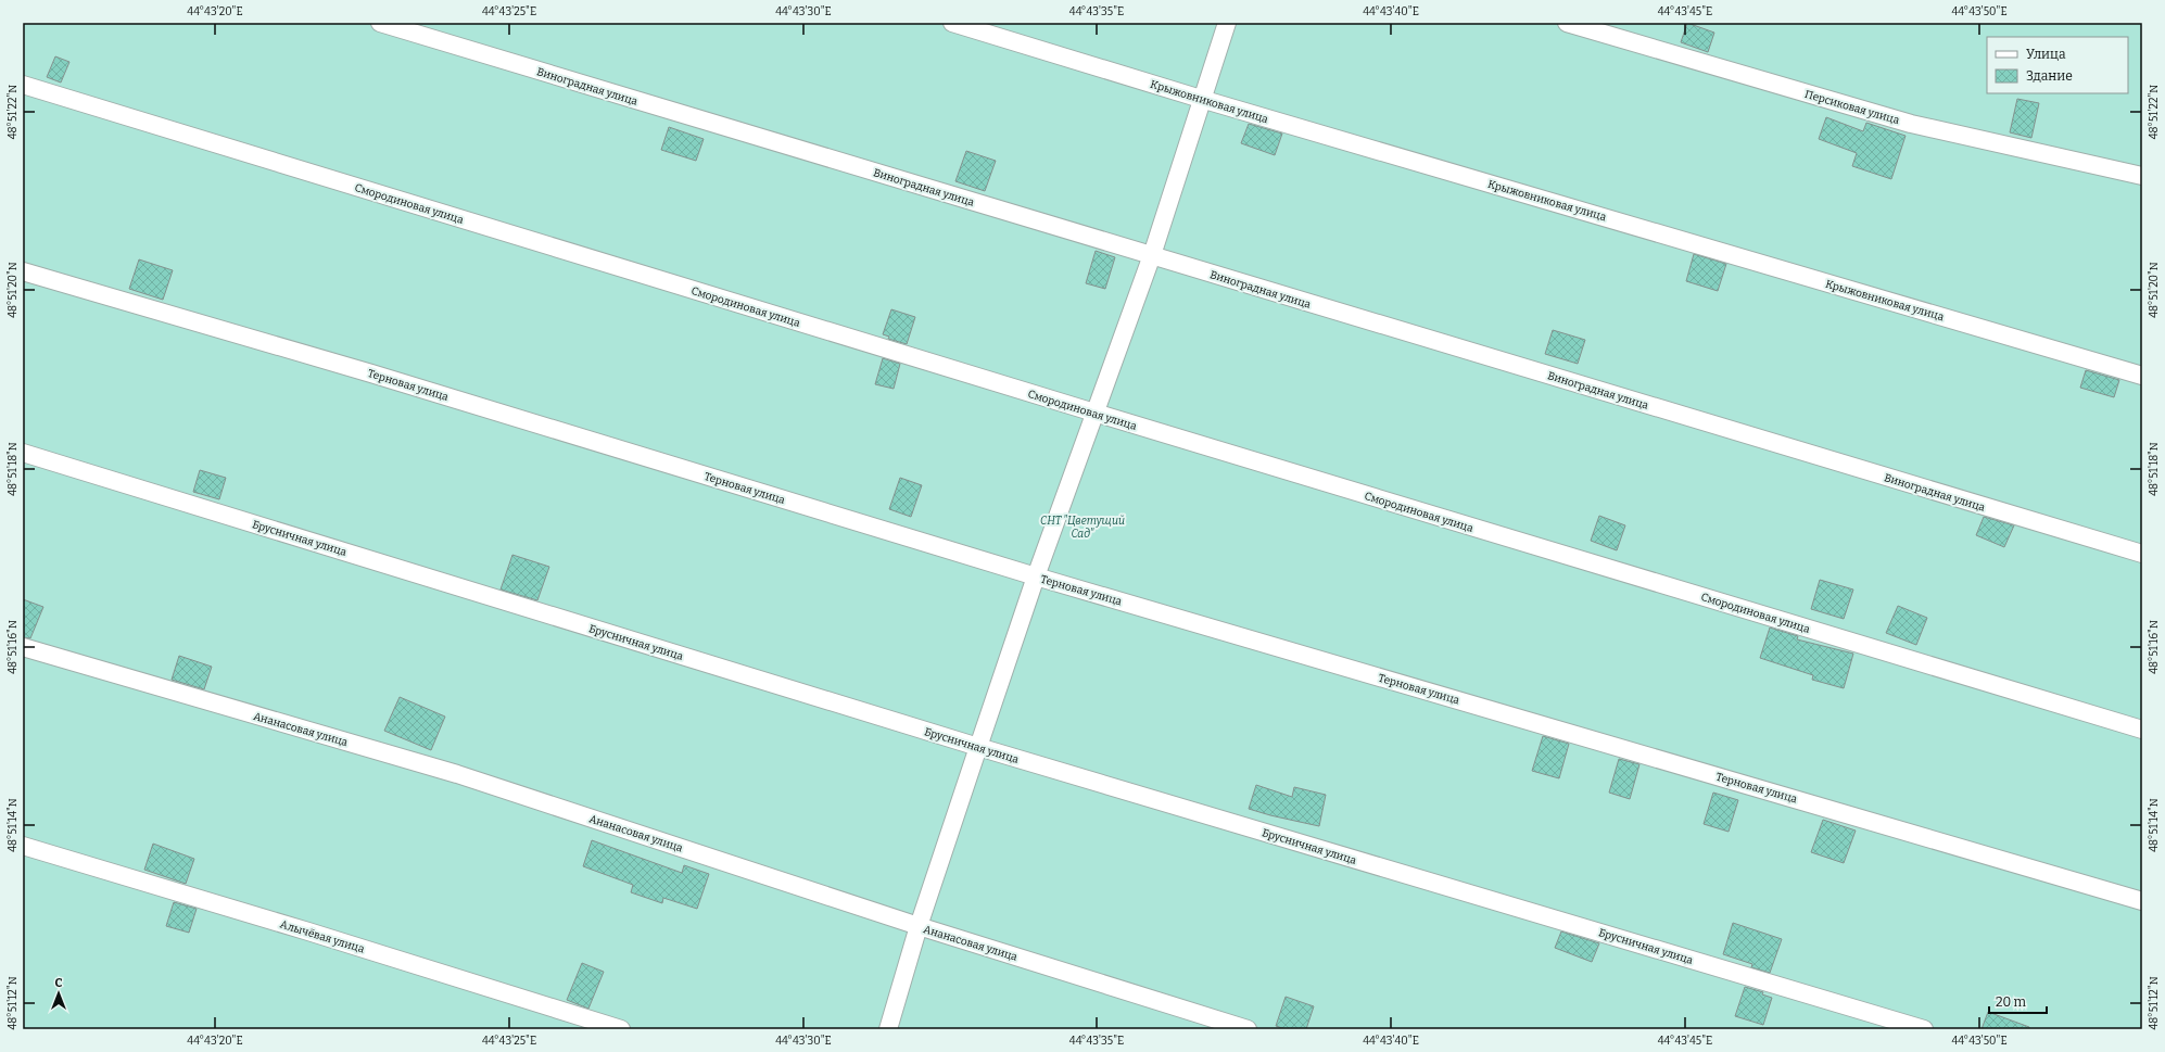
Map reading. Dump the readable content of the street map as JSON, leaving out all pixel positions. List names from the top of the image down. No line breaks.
{"streets":{"street":["Виноградная улица","Крыжовниковая улица","Персиковая улица","Смородиновая улица","Терновая улица","Брусничная улица","Ананасовая улица","Алычёвая улица"]},"parks":["СНТ \"Цветущий Сад\""],"legend":["Улица","Здание"],"scale_bar":"20 m","north":"top","coordinates":["44°43'20\"E","44°43'25\"E","44°43'30\"E","44°43'35\"E","44°43'40\"E","44°43'45\"E","44°43'50\"E","48°51'22\"N","48°51'20\"N","48°51'18\"N","48°51'16\"N","48°51'14\"N","48°51'12\"N"]}
